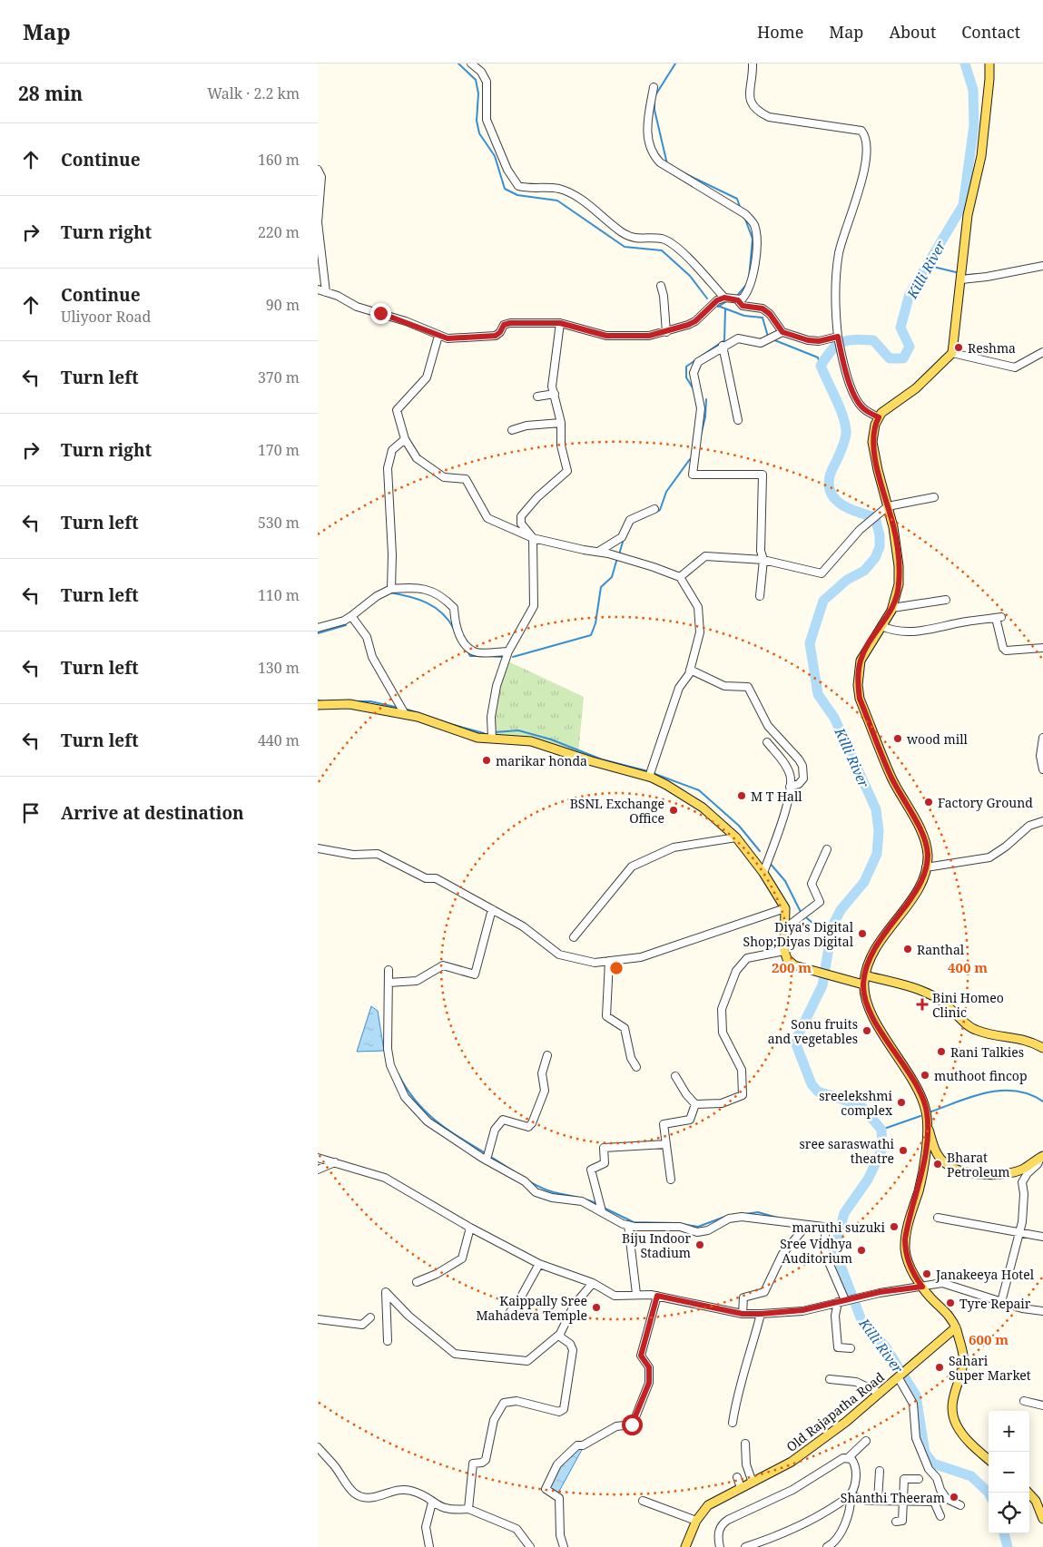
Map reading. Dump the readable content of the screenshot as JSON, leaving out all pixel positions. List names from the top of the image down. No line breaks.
{"streets":{"main road":["Old Rajapatha Road"]},"water":["Killi River"],"places":{"other":["Reshma","wood mill","marikar honda","M T Hall","Factory Ground","BSNL Exchange Office","Diya's Digital Shop;Diyas Digital","Ranthal","Sonu fruits and vegetables","Rani Talkies","muthoot fincop","sreelekshmi complex","sree saraswathi theatre","Bharat Petroleum","maruthi suzuki","Biju Indoor Stadium","Sree Vidhya Auditorium","Janakeeya Hotel","Tyre Repair","Kaippally Sree Mahadeva Temple","Sahari Super Market","Shanthi Theeram"],"health":["Bini Homeo Clinic"]},"page":{"header":"Map","nav":["Home","Map","About","Contact"],"heading":["28 min","Walk · 2.2 km"],"list":[["Continue","160 m"],["Turn right","220 m"],["Continue","Uliyoor Road","90 m"],["Turn left","370 m"],["Turn right","170 m"],["Turn left","530 m"],["Turn left","110 m"],["Turn left","130 m"],["Turn left","440 m"],"Arrive at destination"],"map_buttons":["+","−"]},"rings":["200 m","400 m","600 m"]}
